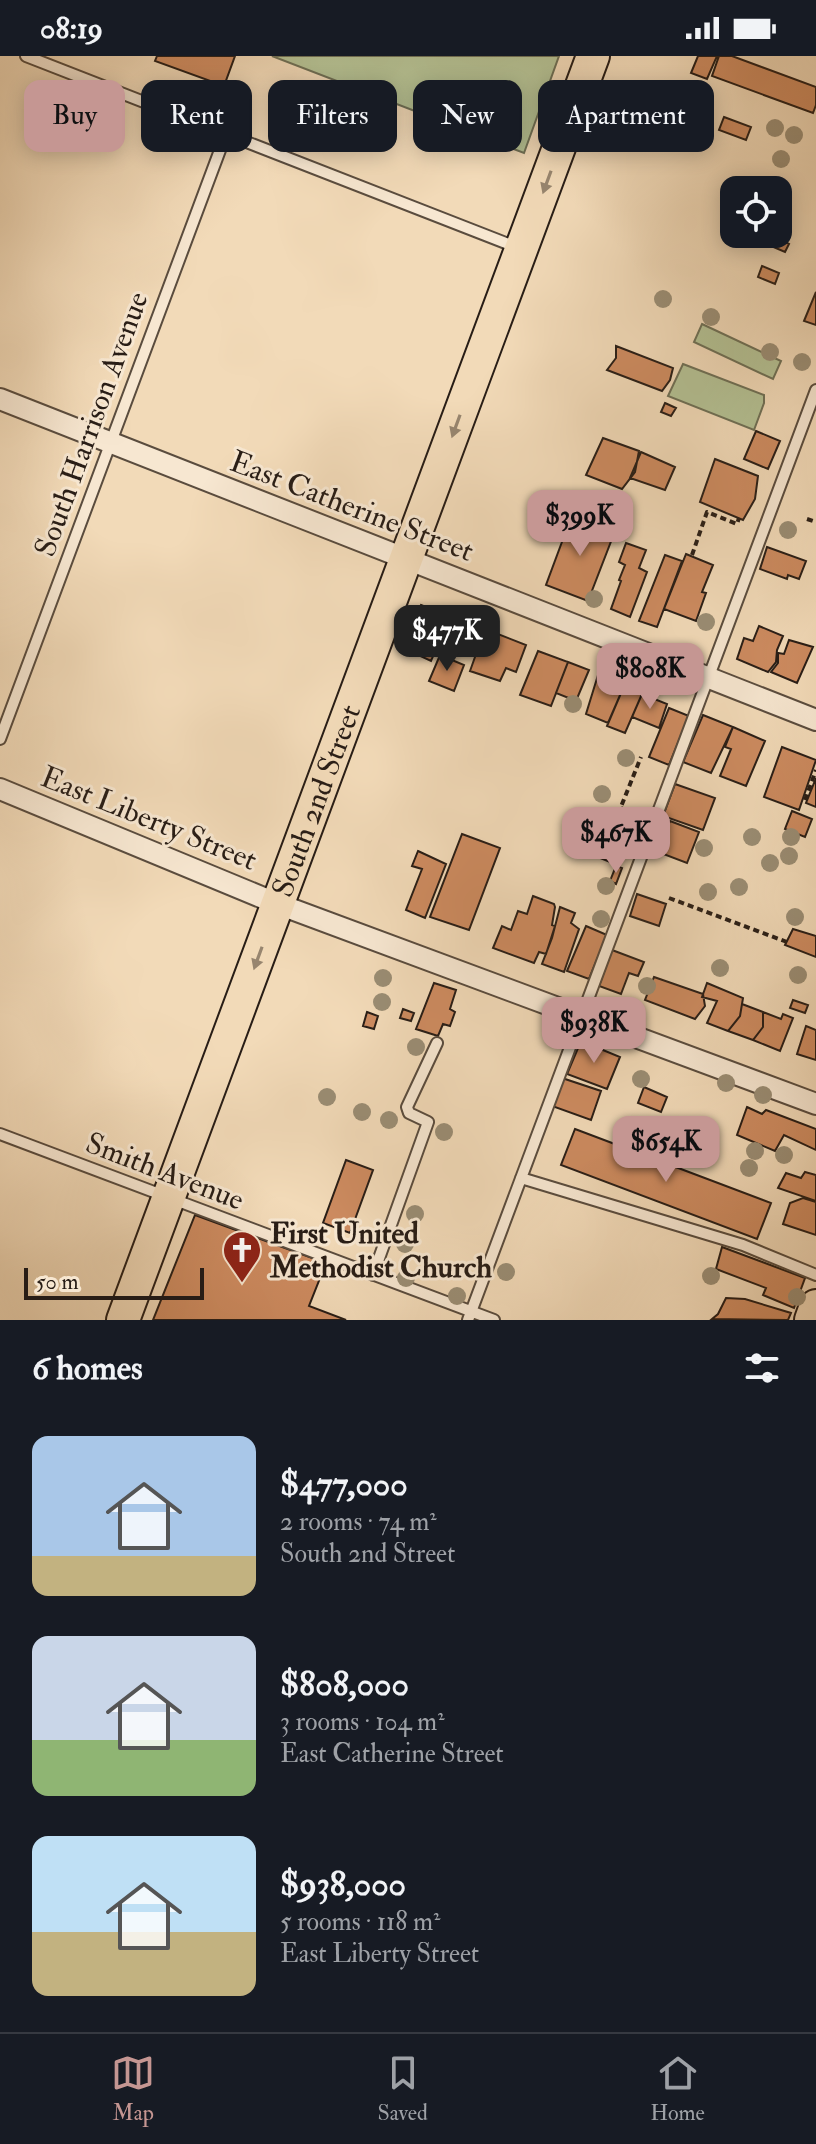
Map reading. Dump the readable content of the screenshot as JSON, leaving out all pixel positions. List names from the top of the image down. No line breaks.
{"streets":{"main road":["South 2nd Street"],"street":["East Catherine Street","East Liberty Street"],"lane":["South Harrison Avenue","Smith Avenue"]},"crossings":[["South Harrison Avenue","East Catherine Street"],["East Catherine Street","South 2nd Street"],["South 2nd Street","East Liberty Street"],["South 2nd Street","Smith Avenue"]],"one_way":["South 2nd Street"],"places":{"church":["First United Methodist Church"]},"scale_bar":"50 m","page":{"status":"08:19","chip":["Buy","Rent","Filters","New","Apartment"],"price":["$399K","$477K","$808K","$467K","$938K","$654K"],"scale":"50 m","heading":"6 homes","list":[{"name":"$477,000","note":"2 rooms · 74 m² · South 2nd Street"},{"name":"$808,000","note":"3 rooms · 104 m² · East Catherine Street"},{"name":"$938,000","note":"5 rooms · 118 m² · East Liberty Street"}],"tabs":["Map","Saved","Home"]}}
